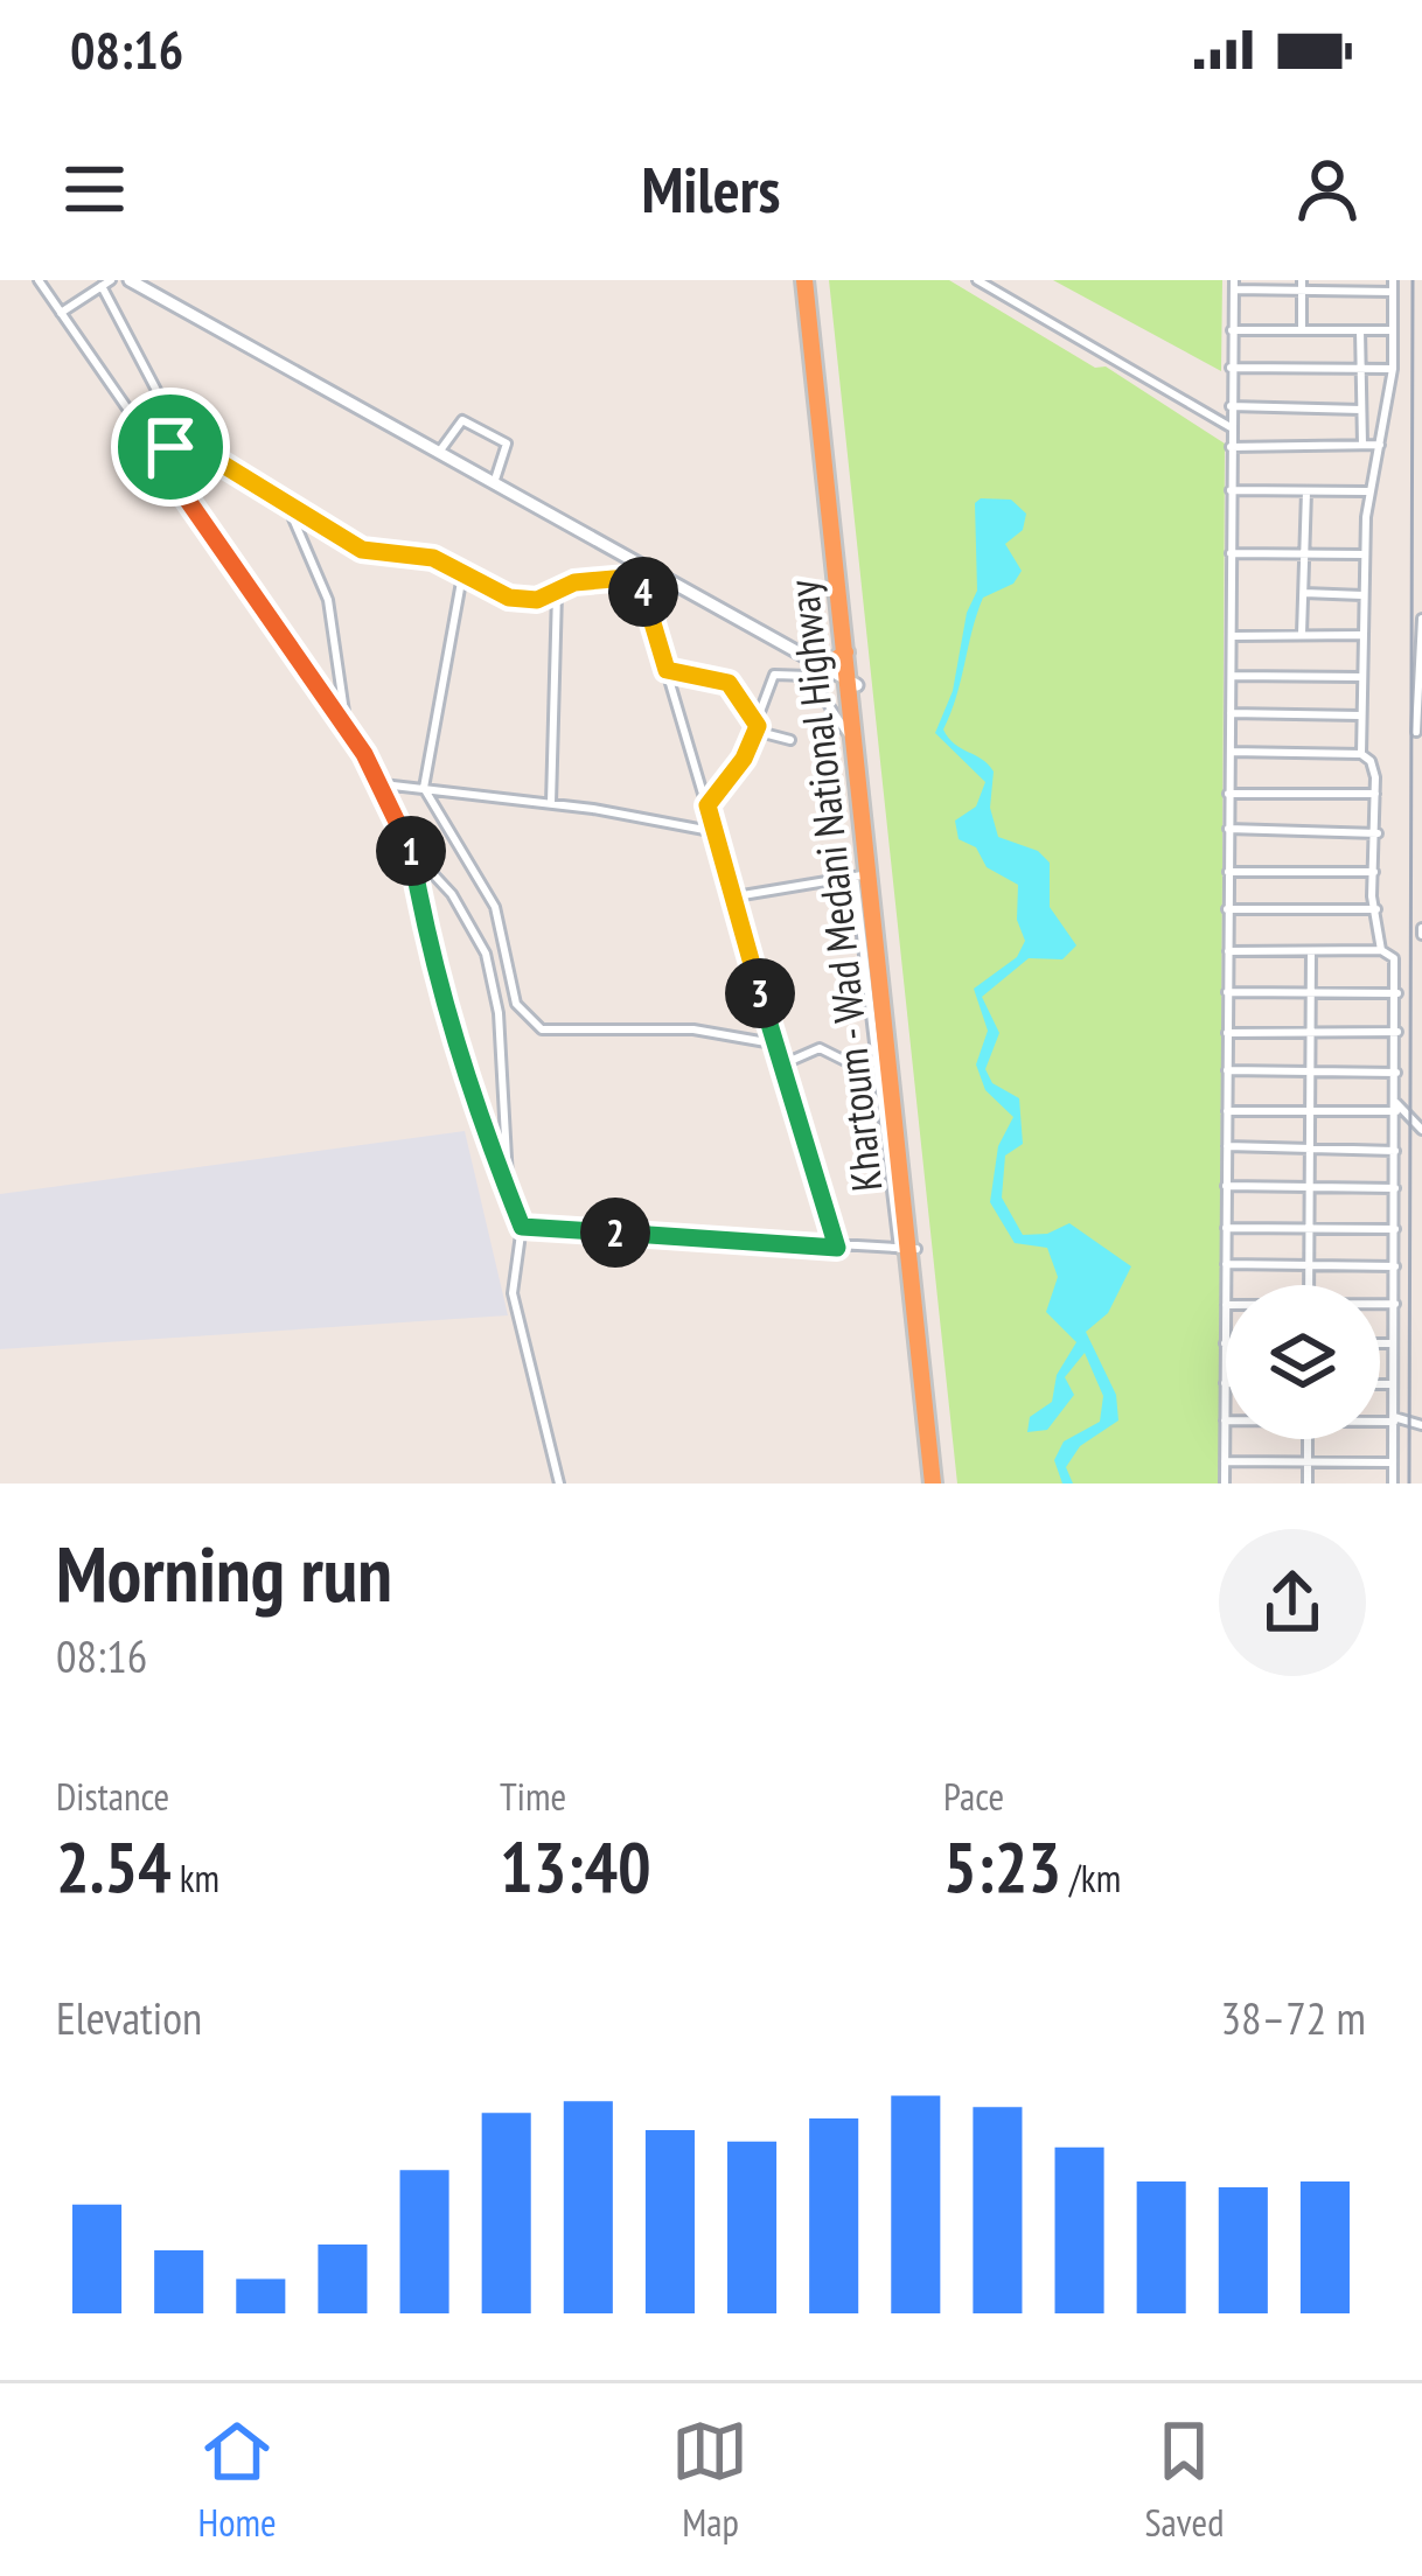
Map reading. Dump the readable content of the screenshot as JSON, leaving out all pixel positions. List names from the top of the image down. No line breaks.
{"streets":{"highway":["Khartoum - Wad Medani National Highway"]},"page":{"status":"08:16","header":"Milers","pins":["4","1","3","2"],"heading":["Morning run","08:16"],"stats":[["Distance","2.54 km"],["Time","13:40"],["Pace","5:23 /km"]],"chart":["Elevation","38–72 m"],"tabs":["Home","Map","Saved"]}}
